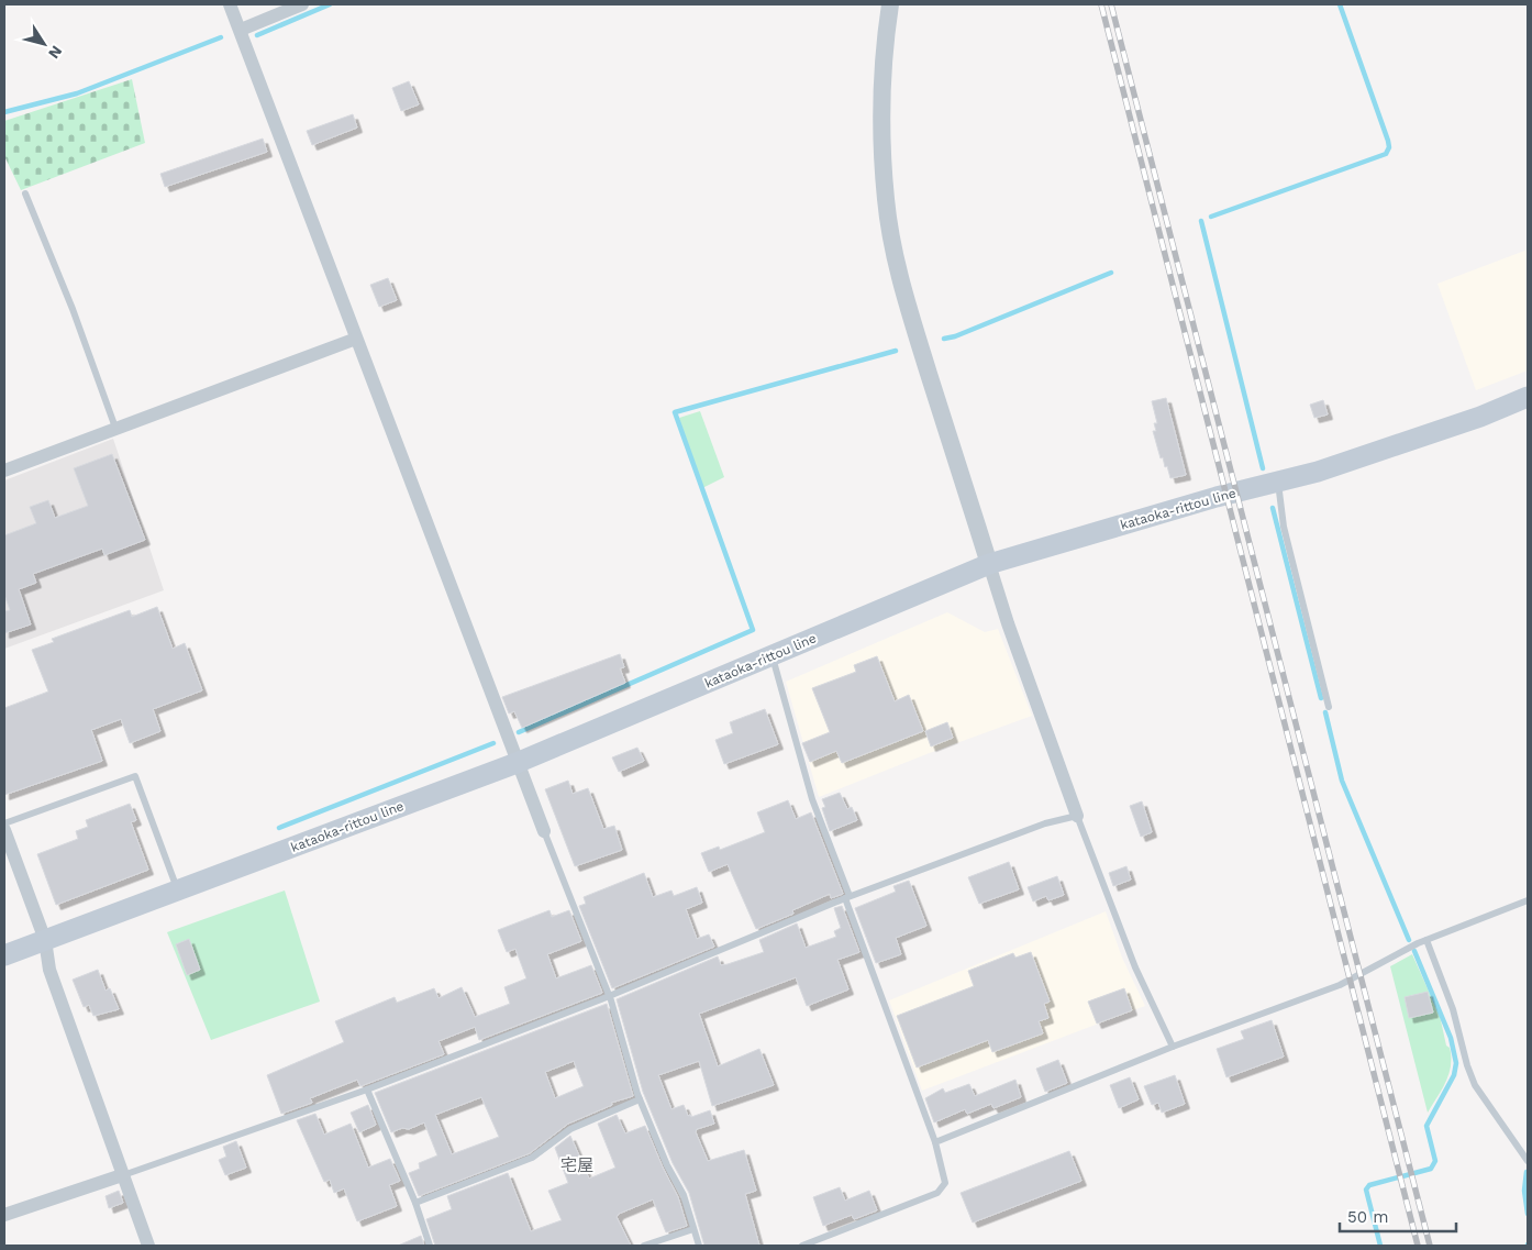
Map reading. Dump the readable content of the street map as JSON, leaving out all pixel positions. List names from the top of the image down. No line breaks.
{"streets":{"main road":["kataoka-rittou line"]},"districts":["宅屋"],"scale_bar":"50 m","north":"bottom right"}
